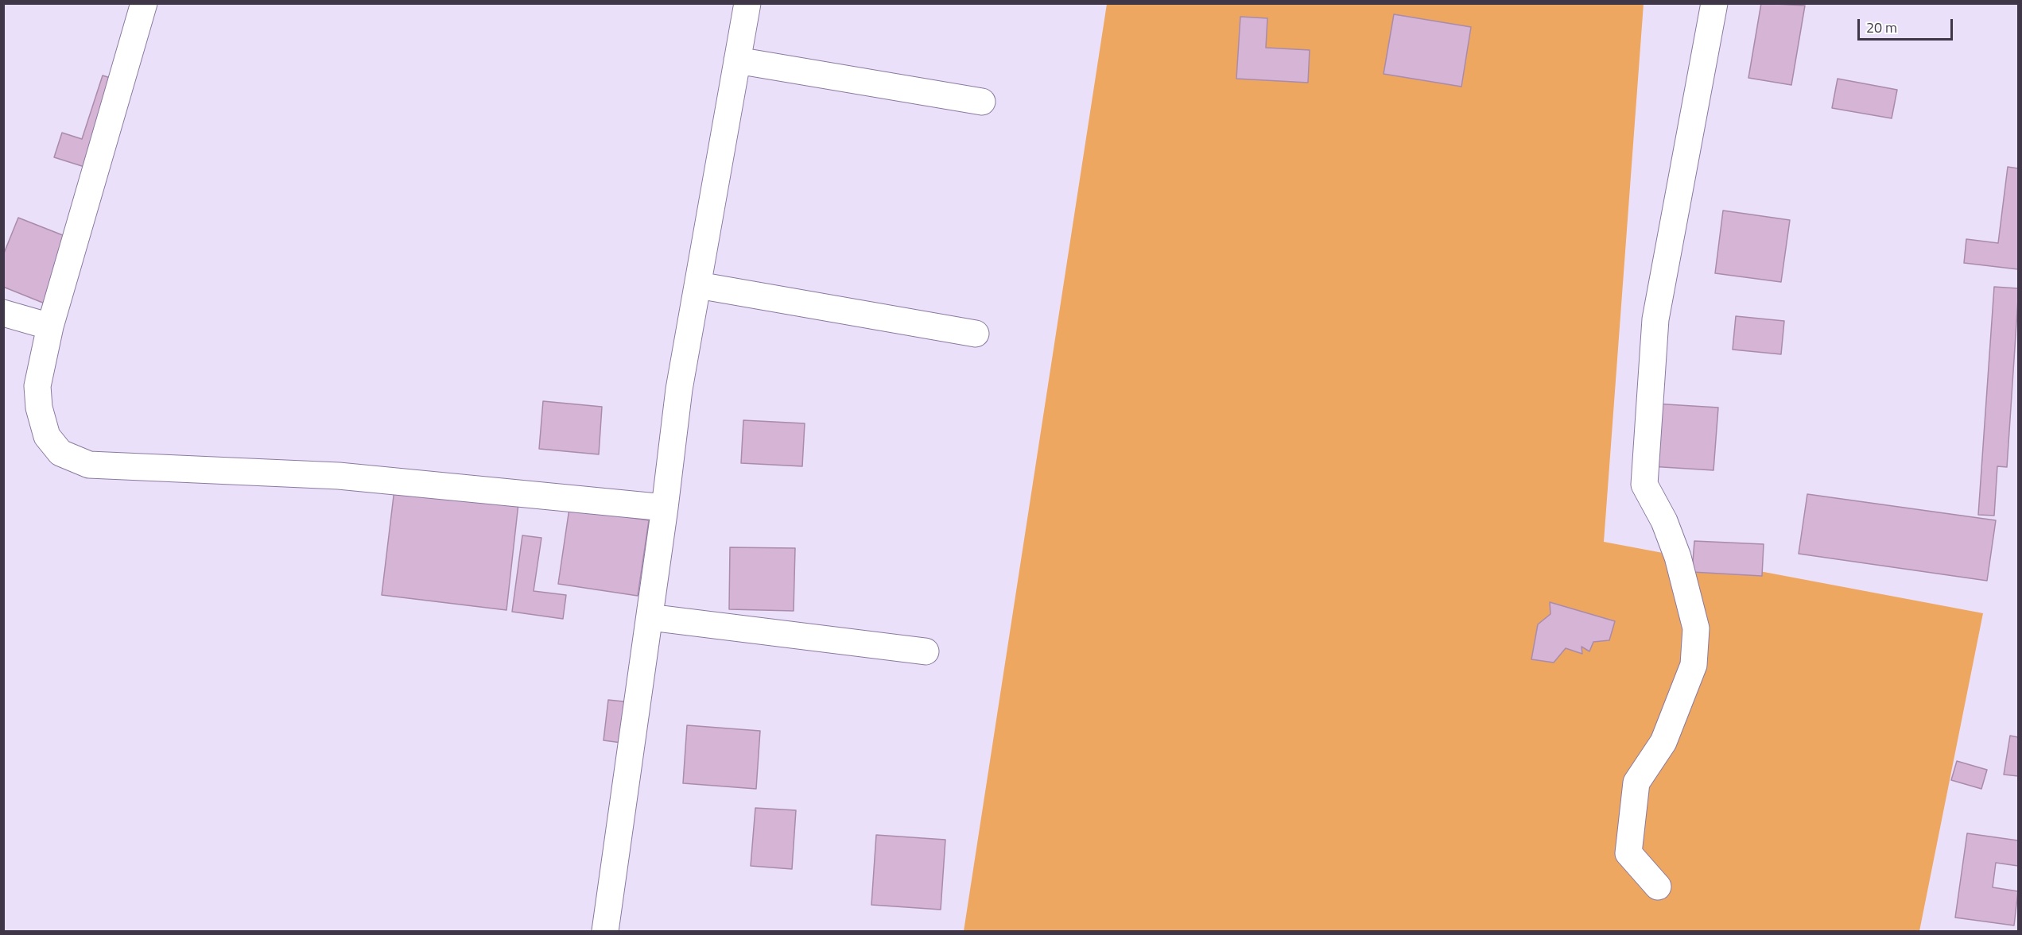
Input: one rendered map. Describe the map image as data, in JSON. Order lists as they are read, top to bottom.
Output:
{
  "scale_bar": "20 m"
}
